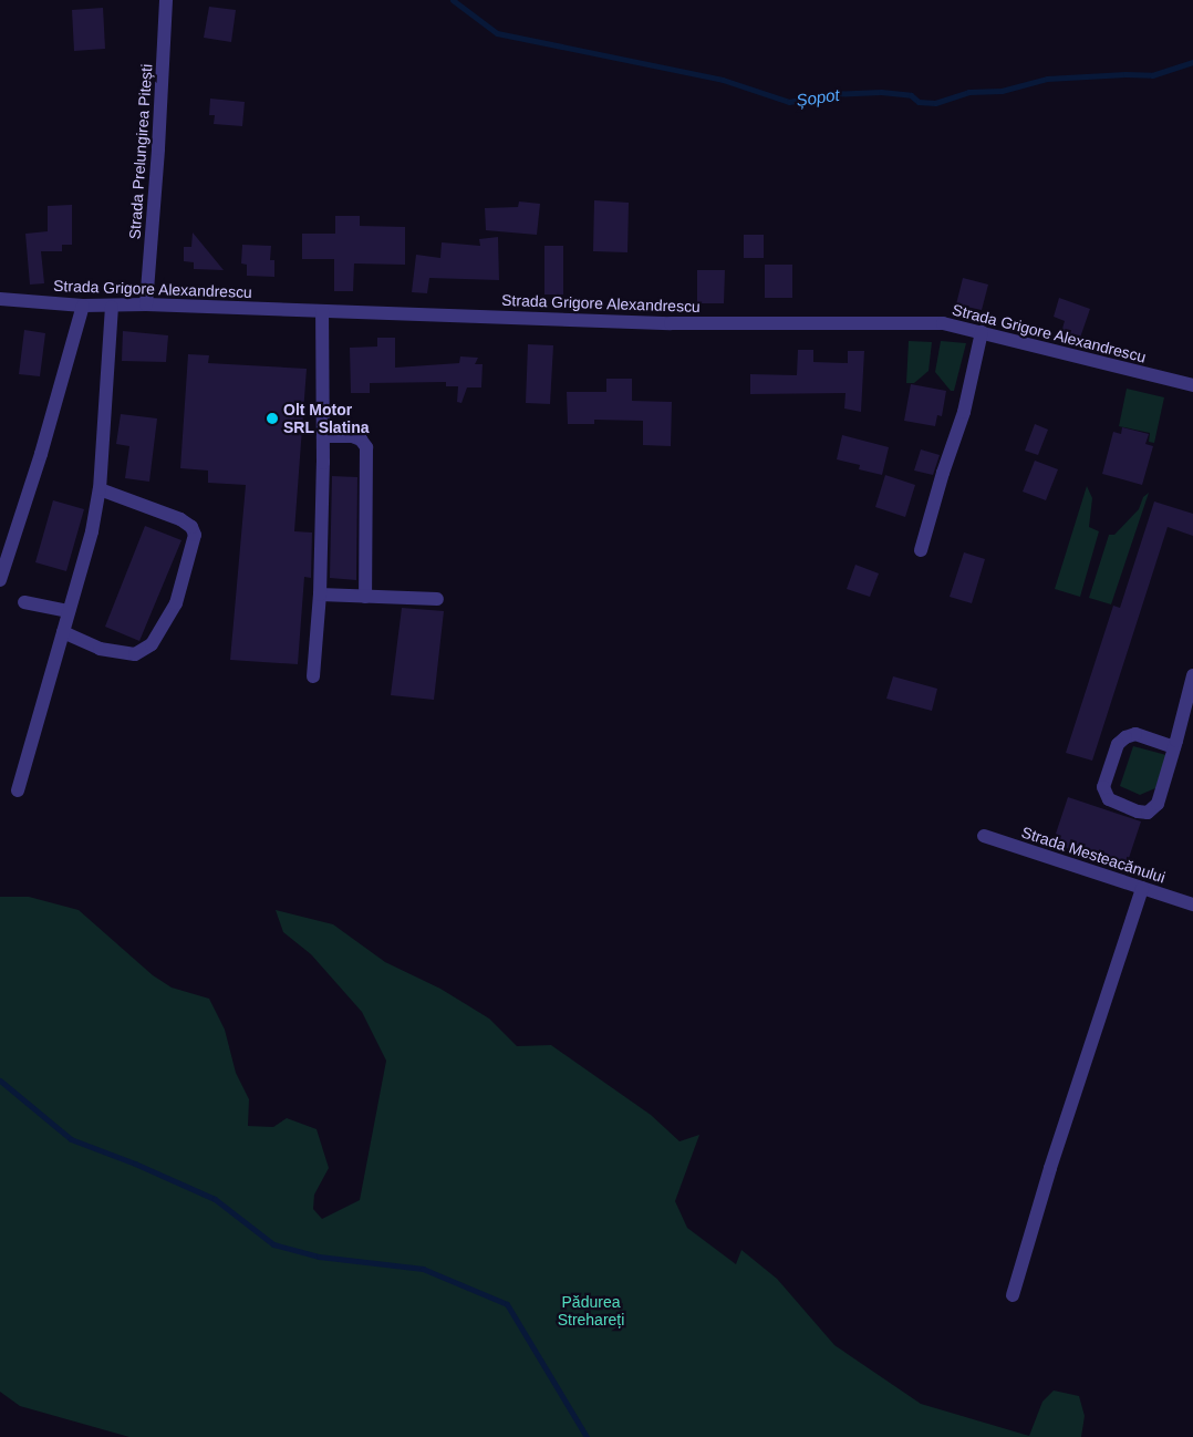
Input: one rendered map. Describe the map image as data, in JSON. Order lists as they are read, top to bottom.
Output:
{
  "streets": {
    "street": ["Strada Prelungirea Pitești", "Strada Grigore Alexandrescu", "Strada Mesteacănului"]
  },
  "crossings": [
    ["Strada Prelungirea Pitești", "Strada Grigore Alexandrescu"]
  ],
  "water": ["Șopot"],
  "parks": ["Pădurea Strehareți"],
  "places": ["Olt Motor SRL Slatina"]
}
